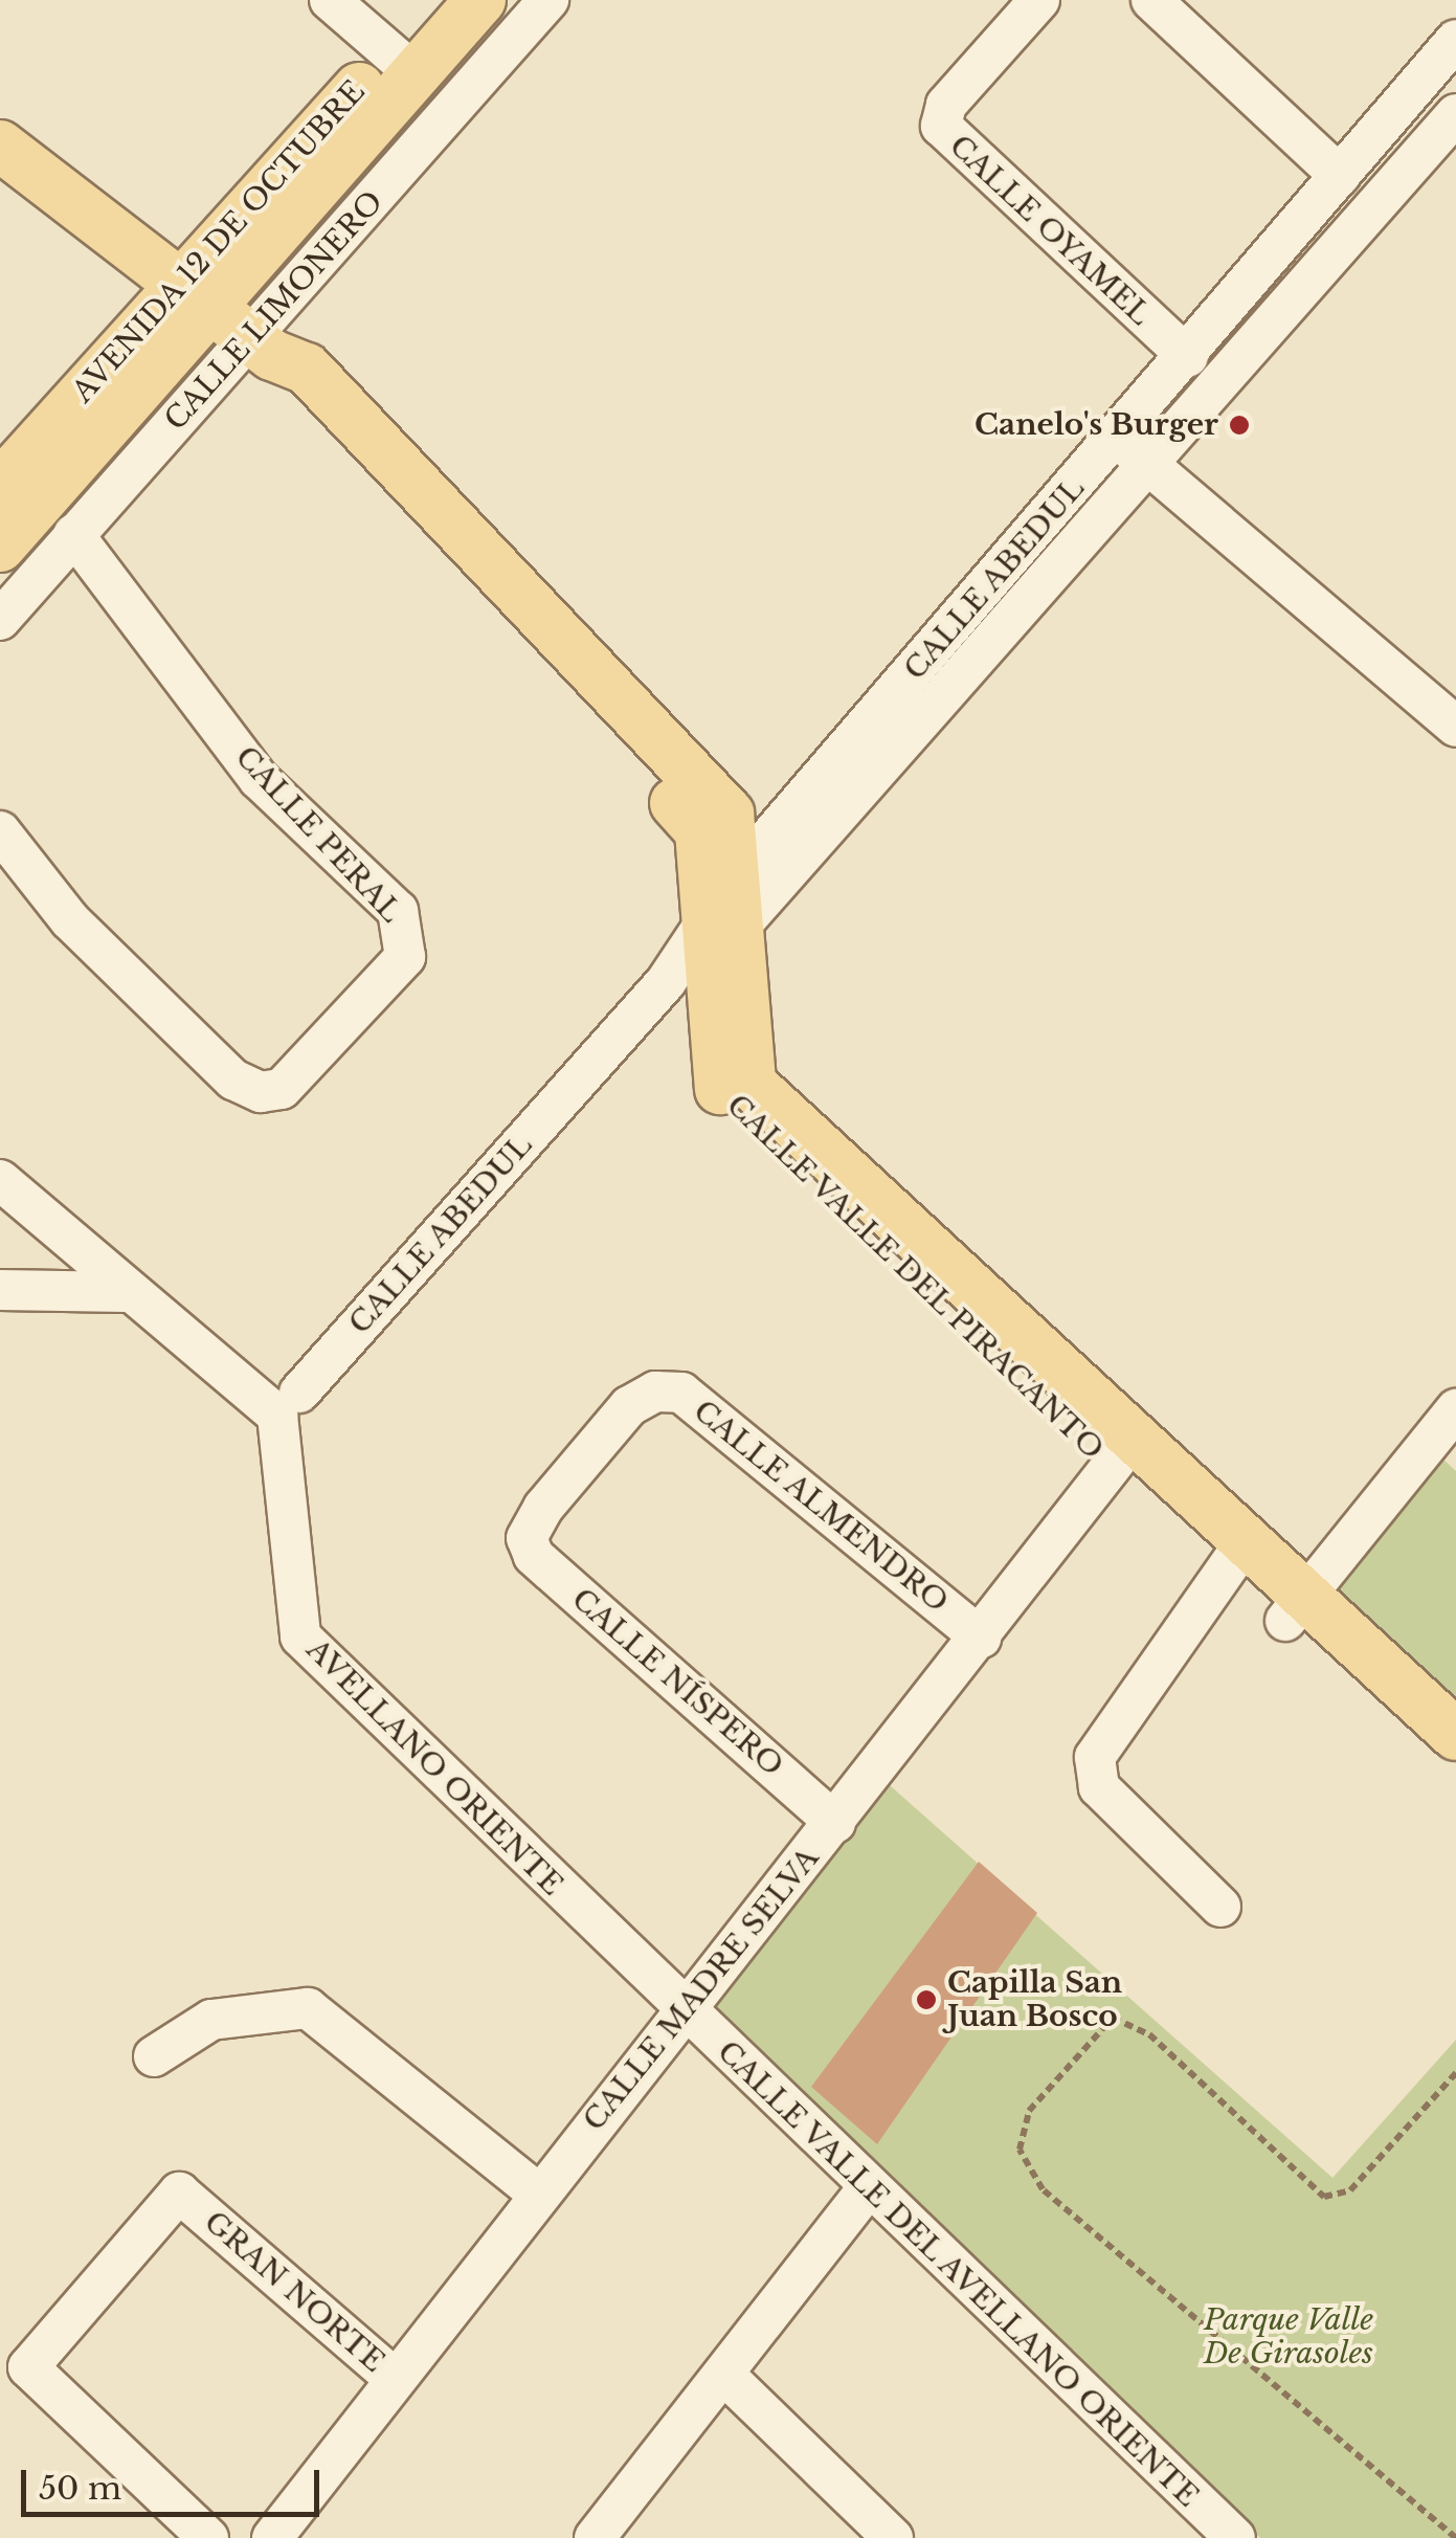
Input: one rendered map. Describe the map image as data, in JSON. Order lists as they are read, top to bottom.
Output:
{
  "streets": {
    "main road": ["AVENIDA 12 DE OCTUBRE", "CALLE VALLE DEL PIRACANTO"],
    "street": [
      "CALLE OYAMEL",
      "CALLE LIMONERO",
      "CALLE ABEDUL",
      "CALLE PERAL",
      "CALLE ALMENDRO",
      "CALLE NÍSPERO",
      "AVELLANO ORIENTE",
      "CALLE MADRE SELVA",
      "CALLE VALLE DEL AVELLANO ORIENTE",
      "GRAN NORTE"
    ]
  },
  "crossings": [
    ["CALLE OYAMEL", "CALLE ABEDUL"],
    ["CALLE LIMONERO", "CALLE PERAL"],
    ["CALLE LIMONERO", "CALLE VALLE DEL PIRACANTO"],
    ["CALLE ABEDUL", "CALLE VALLE DEL PIRACANTO"],
    ["CALLE ABEDUL", "AVELLANO ORIENTE"],
    ["CALLE VALLE DEL PIRACANTO", "CALLE MADRE SELVA"],
    ["CALLE ALMENDRO", "CALLE NÍSPERO"],
    ["CALLE ALMENDRO", "CALLE MADRE SELVA"],
    ["CALLE NÍSPERO", "CALLE MADRE SELVA"],
    ["AVELLANO ORIENTE", "CALLE MADRE SELVA"],
    ["AVELLANO ORIENTE", "CALLE VALLE DEL AVELLANO ORIENTE"],
    ["CALLE MADRE SELVA", "CALLE VALLE DEL AVELLANO ORIENTE"],
    ["CALLE MADRE SELVA", "GRAN NORTE"]
  ],
  "parks": ["Parque Valle De Girasoles"],
  "places": ["Canelo's Burger", "Capilla San Juan Bosco"],
  "scale_bar": "50 m"
}
